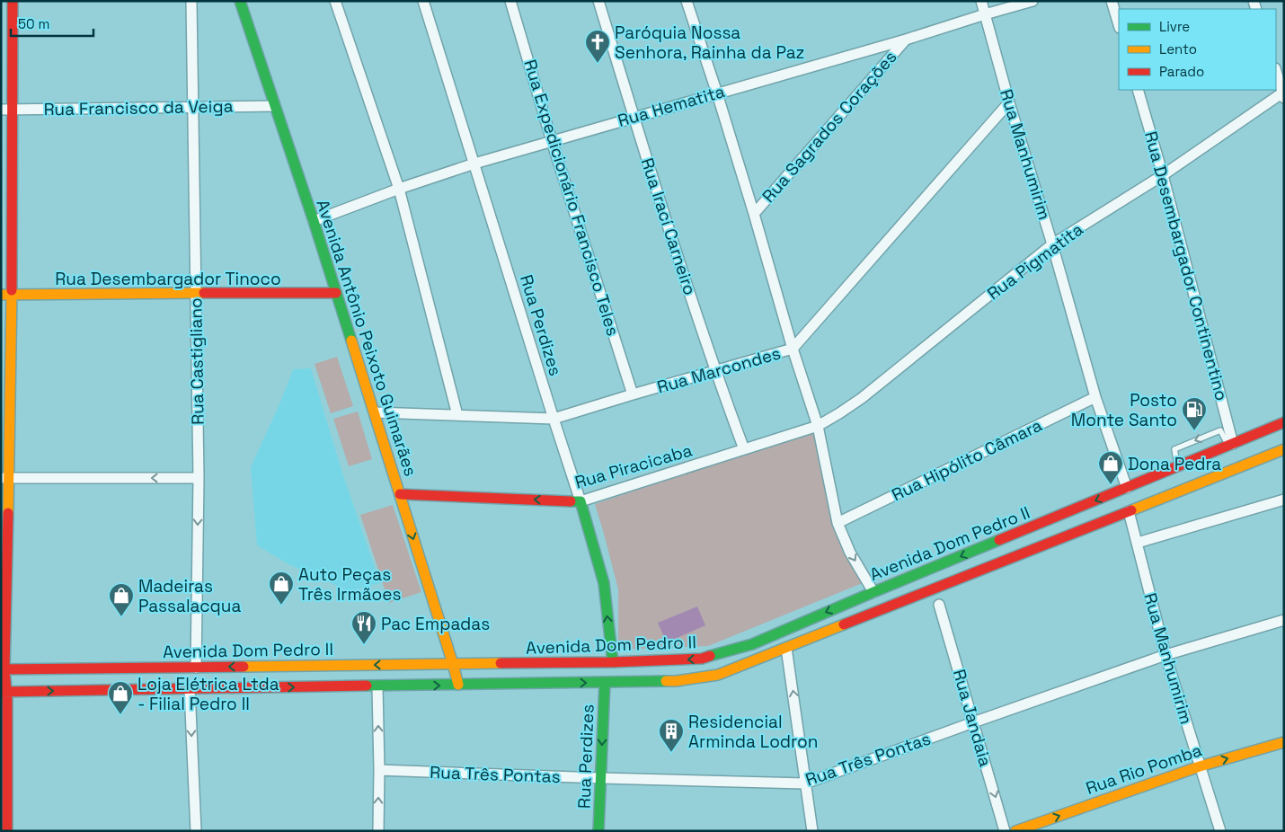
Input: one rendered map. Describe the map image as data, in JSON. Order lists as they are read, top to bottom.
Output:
{
  "streets": {
    "main road": [
      "Rua Desembargador Tinoco",
      "Rua Perdizes",
      "Avenida Antônio Peixoto Guimarães",
      "Rua Piracicaba",
      "Avenida Dom Pedro II",
      "Rua Rio Pomba"
    ],
    "street": [
      "Rua Hematita",
      "Rua Francisco da Veiga",
      "Rua Sagrados Corações",
      "Rua Manhumirim",
      "Rua Expedicionário Francisco Teles",
      "Rua Irací Carneiro",
      "Rua Pigmatita",
      "Rua Desembargador Continentino",
      "Rua Castigliano",
      "Rua Marcondes",
      "Rua Hipólito Câmara",
      "Rua Jandaia",
      "Rua Três Pontas"
    ]
  },
  "crossings": [
    ["Rua Hematita", "Rua Sagrados Corações"],
    ["Rua Hematita", "Rua Manhumirim"],
    ["Rua Hematita", "Rua Expedicionário Francisco Teles"],
    ["Rua Hematita", "Rua Irací Carneiro"],
    ["Rua Hematita", "Rua Perdizes"],
    ["Rua Hematita", "Avenida Antônio Peixoto Guimarães"],
    ["Rua Francisco da Veiga", "Avenida Antônio Peixoto Guimarães"],
    ["Rua Francisco da Veiga", "Rua Castigliano"],
    ["Rua Manhumirim", "Rua Pigmatita"],
    ["Rua Manhumirim", "Rua Marcondes"],
    ["Rua Manhumirim", "Rua Hipólito Câmara"],
    ["Rua Manhumirim", "Avenida Dom Pedro II"],
    ["Rua Manhumirim", "Rua Três Pontas"],
    ["Rua Manhumirim", "Rua Rio Pomba"],
    ["Rua Expedicionário Francisco Teles", "Rua Marcondes"],
    ["Rua Irací Carneiro", "Rua Marcondes"],
    ["Rua Irací Carneiro", "Rua Piracicaba"],
    ["Rua Pigmatita", "Rua Desembargador Continentino"],
    ["Rua Pigmatita", "Rua Piracicaba"],
    ["Rua Desembargador Continentino", "Avenida Dom Pedro II"],
    ["Rua Desembargador Tinoco", "Avenida Antônio Peixoto Guimarães"],
    ["Rua Desembargador Tinoco", "Rua Castigliano"],
    ["Rua Perdizes", "Rua Marcondes"],
    ["Rua Perdizes", "Rua Piracicaba"],
    ["Rua Perdizes", "Avenida Dom Pedro II"],
    ["Rua Perdizes", "Rua Três Pontas"],
    ["Avenida Antônio Peixoto Guimarães", "Rua Marcondes"],
    ["Avenida Antônio Peixoto Guimarães", "Rua Piracicaba"],
    ["Avenida Antônio Peixoto Guimarães", "Avenida Dom Pedro II"],
    ["Rua Castigliano", "Avenida Dom Pedro II"],
    ["Rua Jandaia", "Rua Três Pontas"]
  ],
  "one_way": ["Rua Piracicaba", "Rua Jandaia", "Rua Rio Pomba"],
  "places": {
    "church": ["Paróquia Nossa Senhora, Rainha da Paz"],
    "fuel station": ["Posto Monte Santo"],
    "shop": [
      "Dona Pedra",
      "Auto Peças Três Irmãoes",
      "Madeiras Passalacqua",
      "Loja Elétrica Ltda - Filial Pedro II"
    ],
    "restaurant": ["Pac Empadas"],
    "building": ["Residencial Arminda Lodron"]
  },
  "legend": ["Livre", "Lento", "Parado"],
  "scale_bar": "50 m"
}
